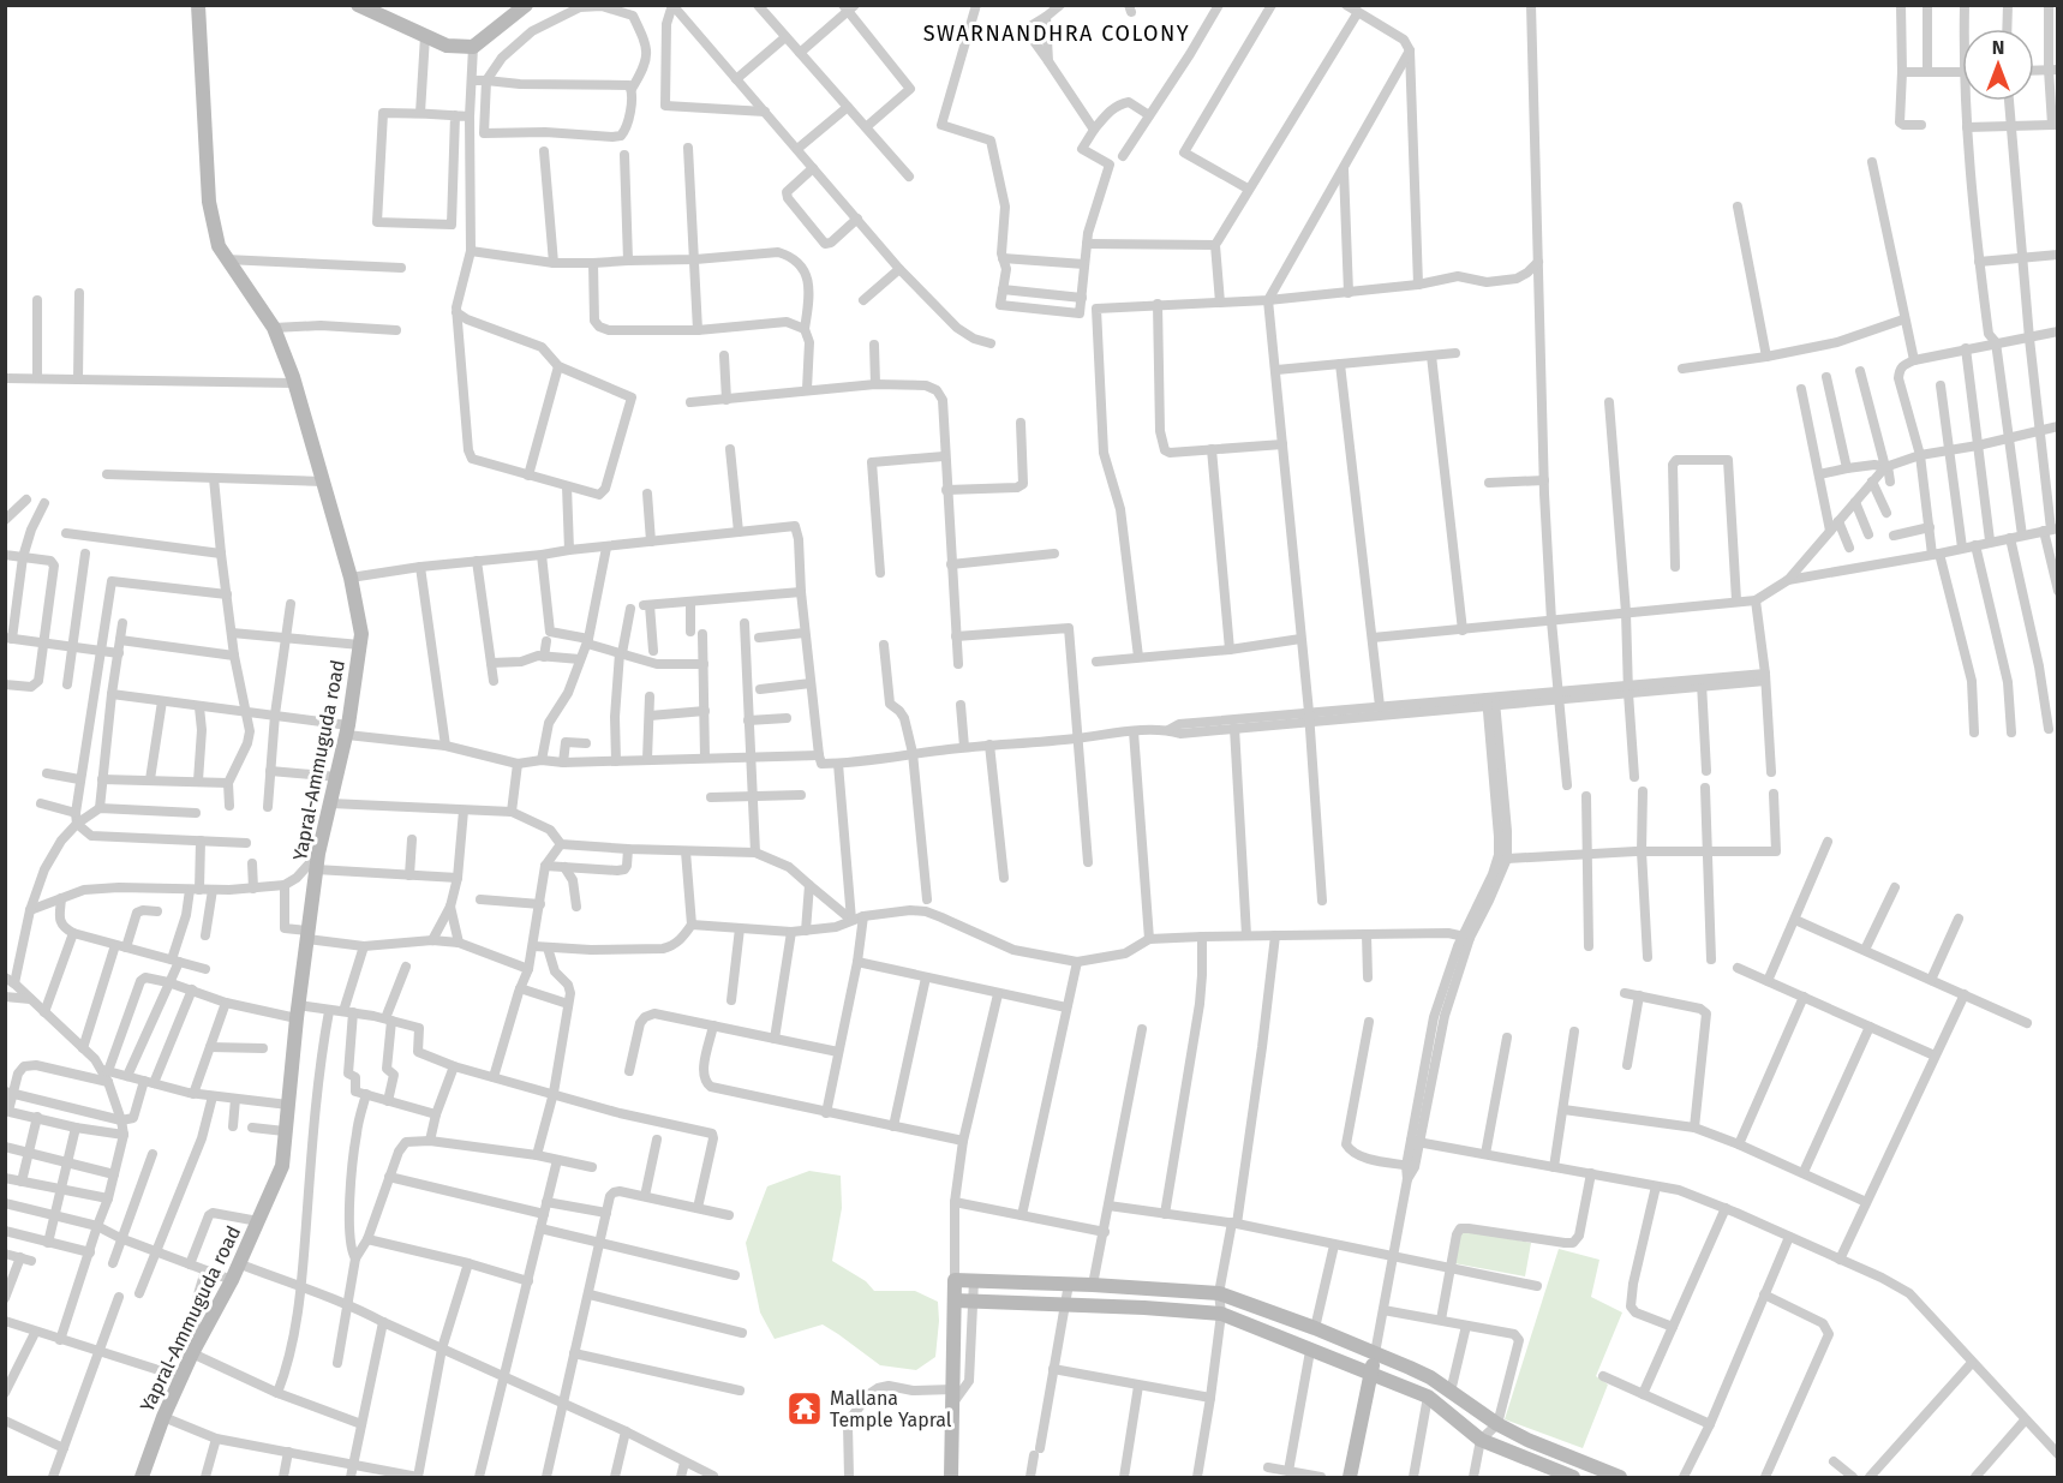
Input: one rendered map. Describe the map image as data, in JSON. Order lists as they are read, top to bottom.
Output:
{
  "streets": {
    "street": ["Yapral-Ammuguda road"]
  },
  "districts": ["SWARNANDHRA COLONY"],
  "places": {
    "temple": ["Mallana Temple Yapral"]
  },
  "north": "top"
}
